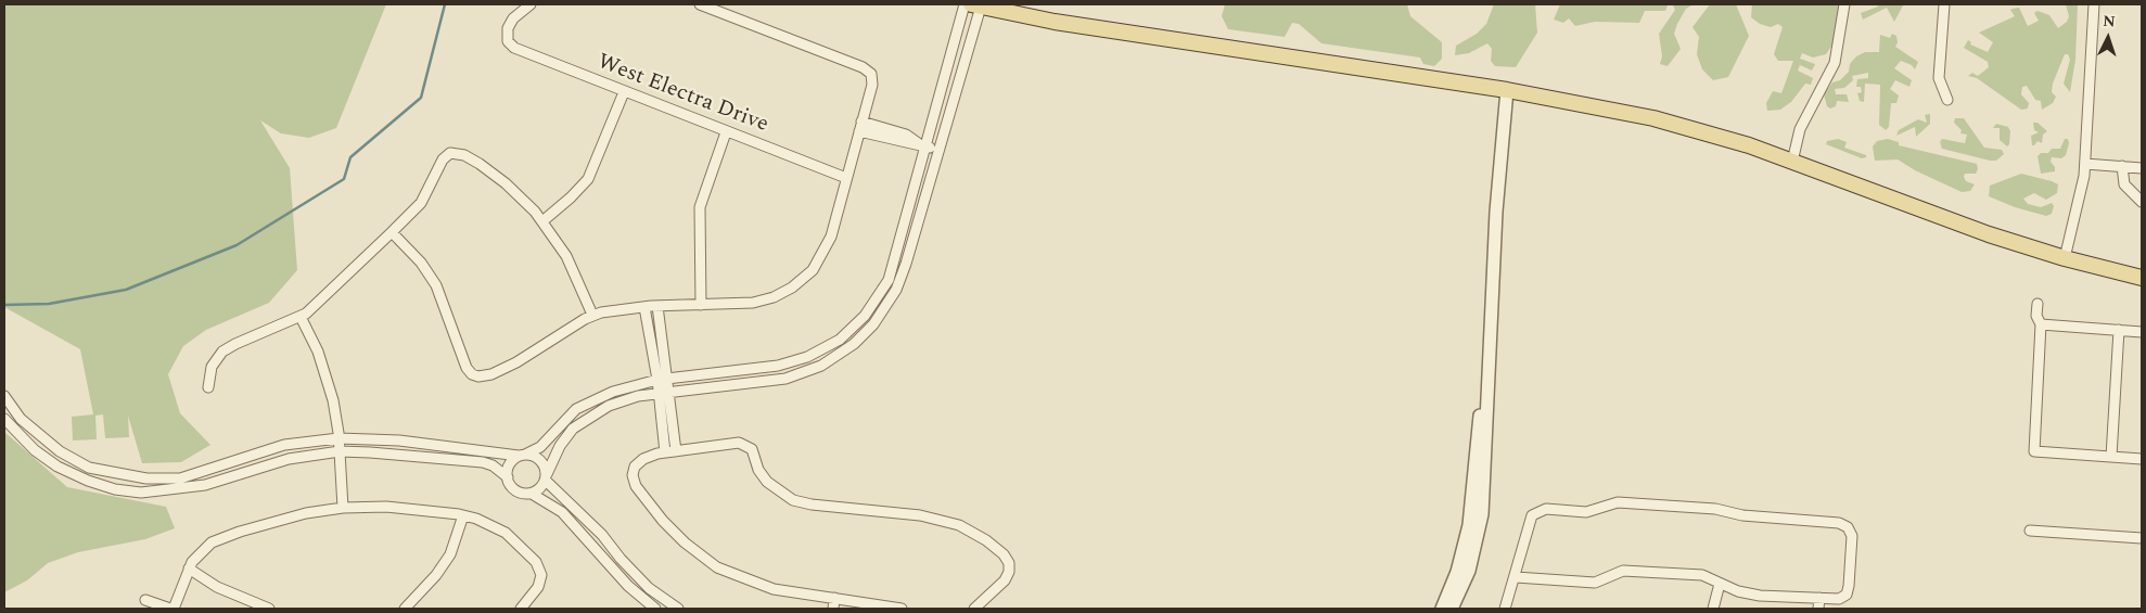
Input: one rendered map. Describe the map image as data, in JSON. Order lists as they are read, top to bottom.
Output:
{
  "streets": {
    "street": ["West Electra Drive"]
  },
  "north": "top"
}
